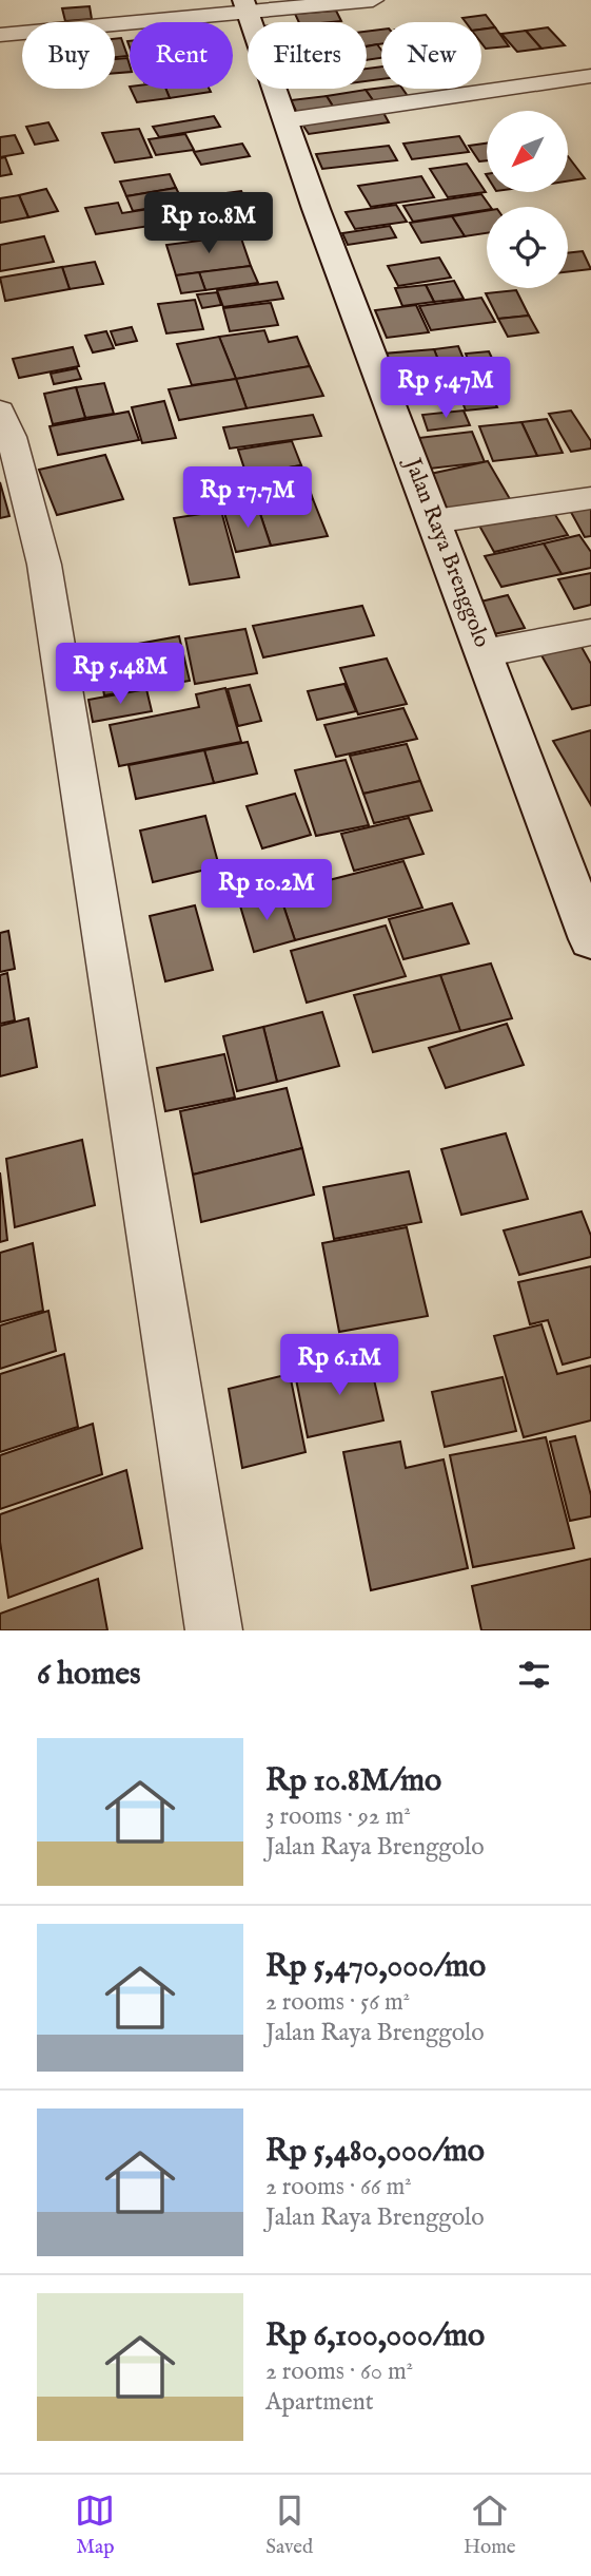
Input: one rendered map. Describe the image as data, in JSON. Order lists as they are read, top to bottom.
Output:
{
  "streets": {
    "main road": ["Jalan Raya Brenggolo"]
  },
  "north": "bottom left",
  "page": {
    "chip": [
      "Buy",
      "Rent",
      "Filters",
      "New"
    ],
    "price": [
      "Rp 10.8M",
      "Rp 5.47M",
      "Rp 17.7M",
      "Rp 5.48M",
      "Rp 10.2M",
      "Rp 6.1M"
    ],
    "heading": "6 homes",
    "list": [
      {
        "name": "Rp 10.8M/mo",
        "note": "3 rooms · 92 m² · Jalan Raya Brenggolo"
      },
      {
        "name": "Rp 5,470,000/mo",
        "note": "2 rooms · 56 m² · Jalan Raya Brenggolo"
      },
      {
        "name": "Rp 5,480,000/mo",
        "note": "2 rooms · 66 m² · Jalan Raya Brenggolo"
      },
      {
        "name": "Rp 6,100,000/mo",
        "note": "2 rooms · 60 m² · Apartment"
      }
    ],
    "tabs": ["Map", "Saved", "Home"]
  }
}
